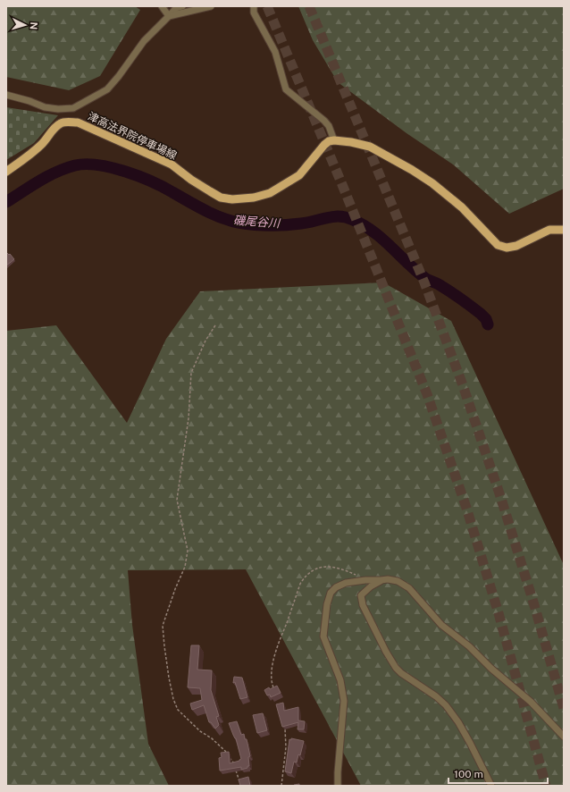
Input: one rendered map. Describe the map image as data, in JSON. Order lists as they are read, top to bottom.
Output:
{
  "streets": {
    "main road": ["津高法界院停車場線"]
  },
  "water": ["磯尾谷川"],
  "scale_bar": "100 m",
  "north": "right"
}
